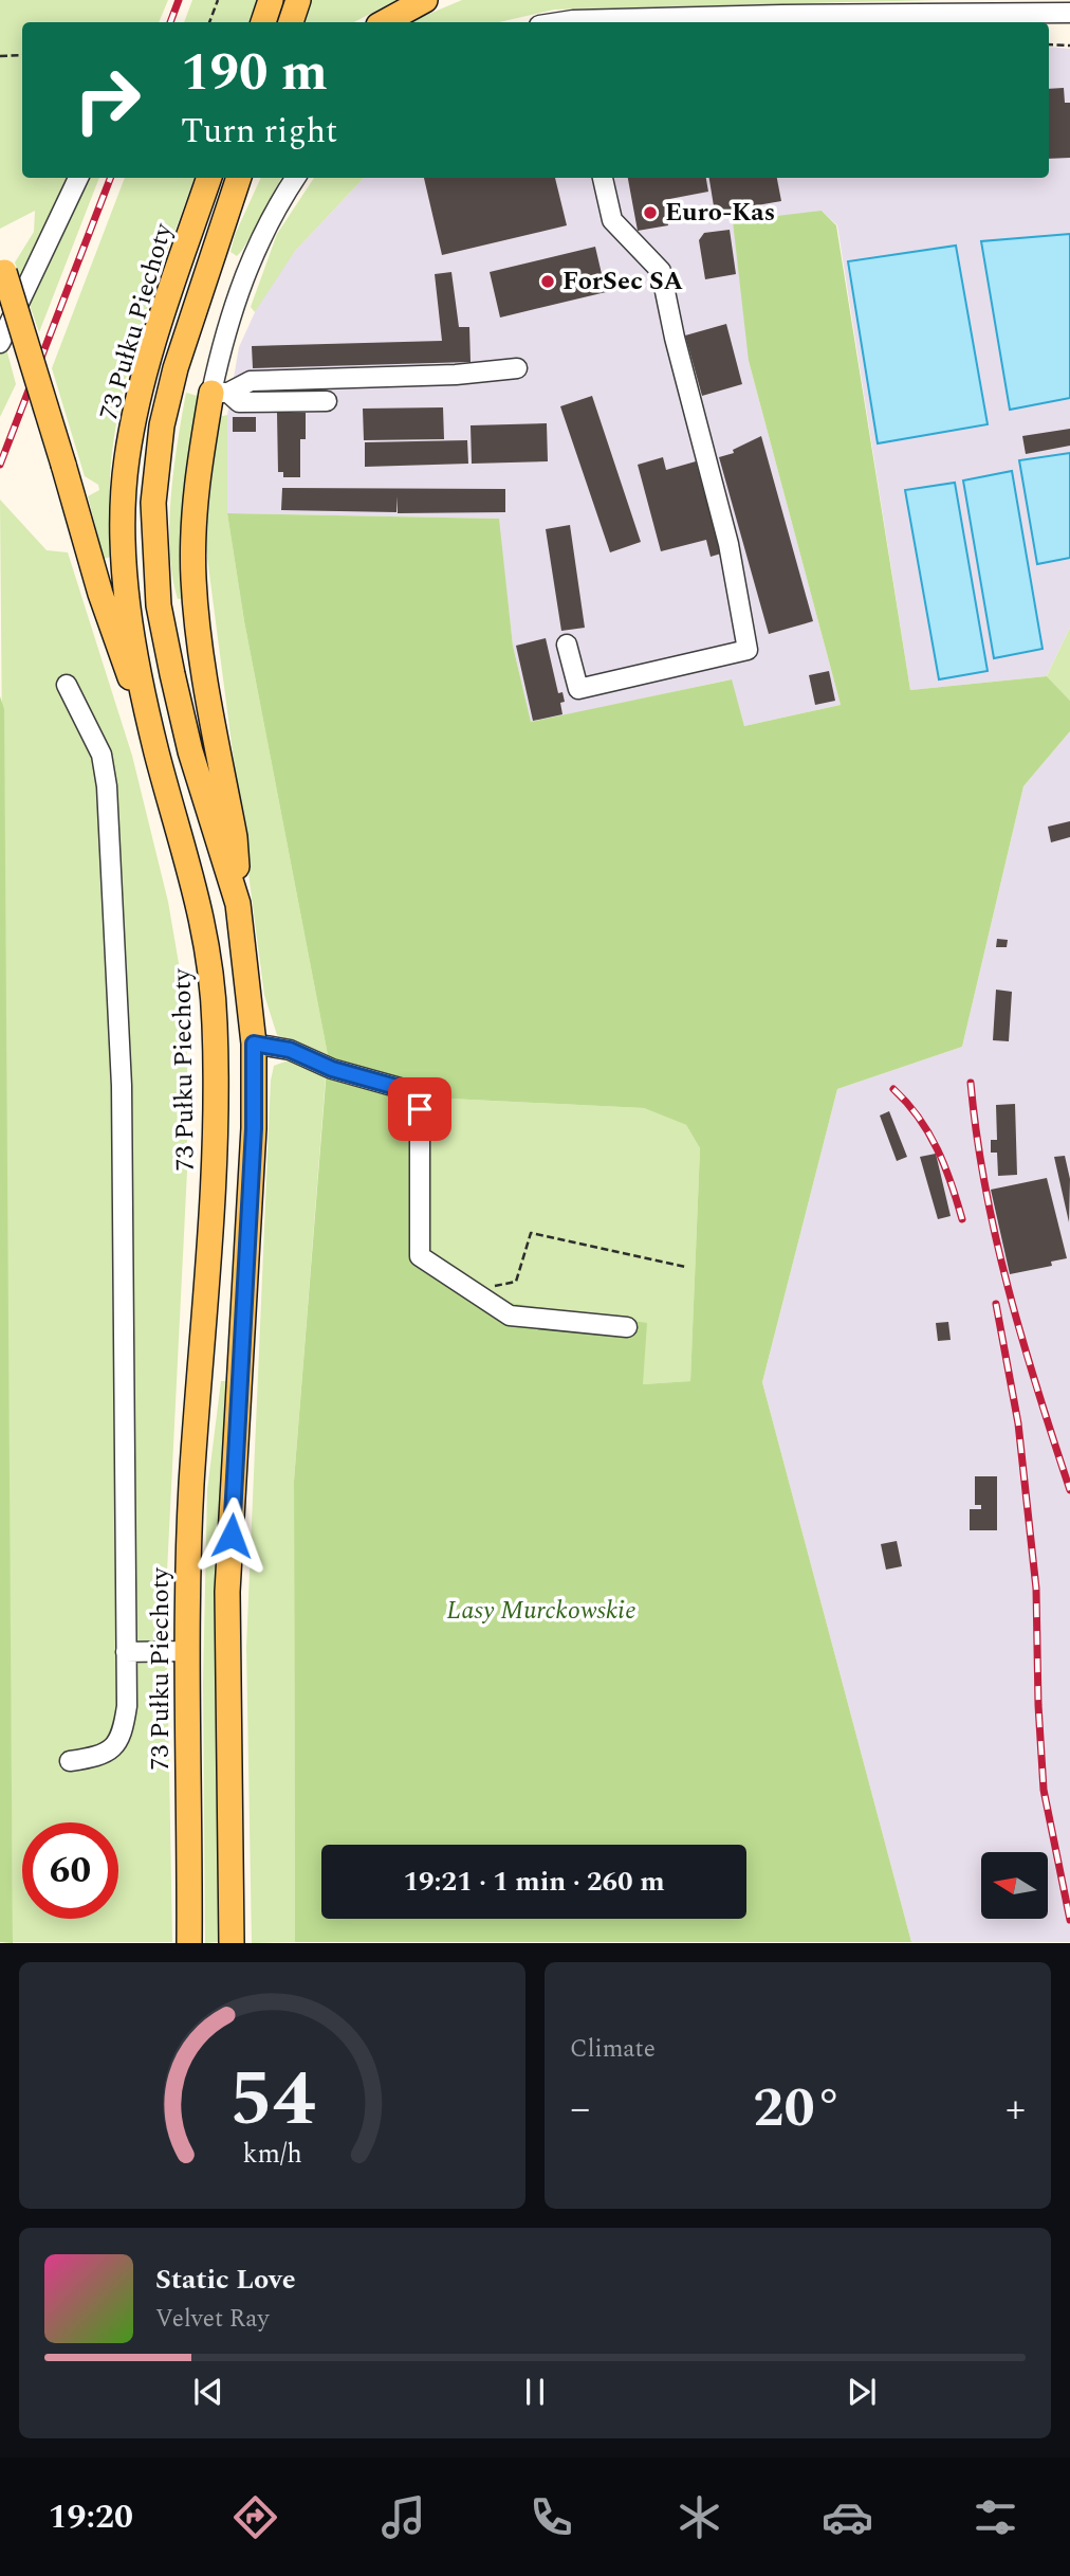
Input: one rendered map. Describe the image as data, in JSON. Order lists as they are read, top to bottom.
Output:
{
  "streets": {
    "main road": ["73 Pułku Piechoty"]
  },
  "parks": ["Lasy Murckowskie"],
  "places": ["Euro-Kas", "ForSec SA"],
  "north": "left",
  "page": {
    "turn": ["190 m", "Turn right"],
    "limit": "60",
    "trip": "19:21 · 1 min · 260 m",
    "tile": "Climate",
    "heat": ["−", "20°", "+"],
    "song": ["Static Love", "Velvet Ray"],
    "tabs": "19:20",
    "gauge": ["54", "km/h"]
  }
}
